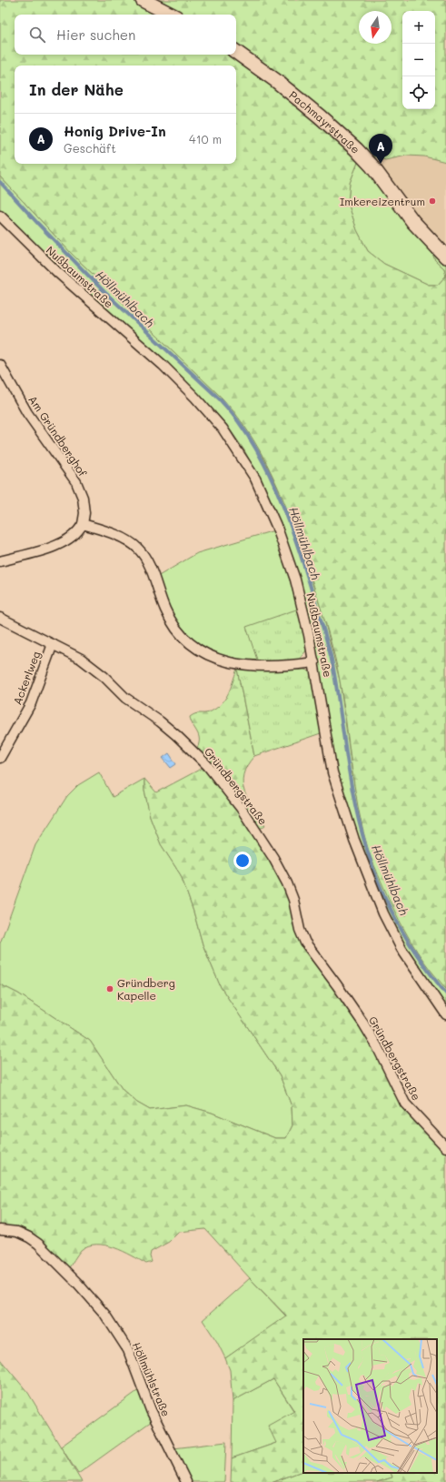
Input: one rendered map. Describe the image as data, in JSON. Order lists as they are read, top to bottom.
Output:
{
  "streets": {
    "street": [
      "Pachmayrstraße",
      "Nußbaumstraße",
      "Am Gründberghof",
      "Ackerlweg",
      "Gründbergstraße",
      "Höllmühlstraße"
    ]
  },
  "crossings": [
    ["Ackerlweg", "Gründbergstraße"]
  ],
  "water": ["Höllmühlbach"],
  "places": ["Imkereizentrum", "Gründberg Kapelle"],
  "north": "bottom",
  "page": {
    "map_buttons": ["+", "−"],
    "search": "Hier suchen",
    "heading": "In der Nähe",
    "list": [
      {
        "mark": "A",
        "name": "Honig Drive-In",
        "note": "Geschäft",
        "value": "410 m"
      }
    ],
    "pins": "A"
  }
}
